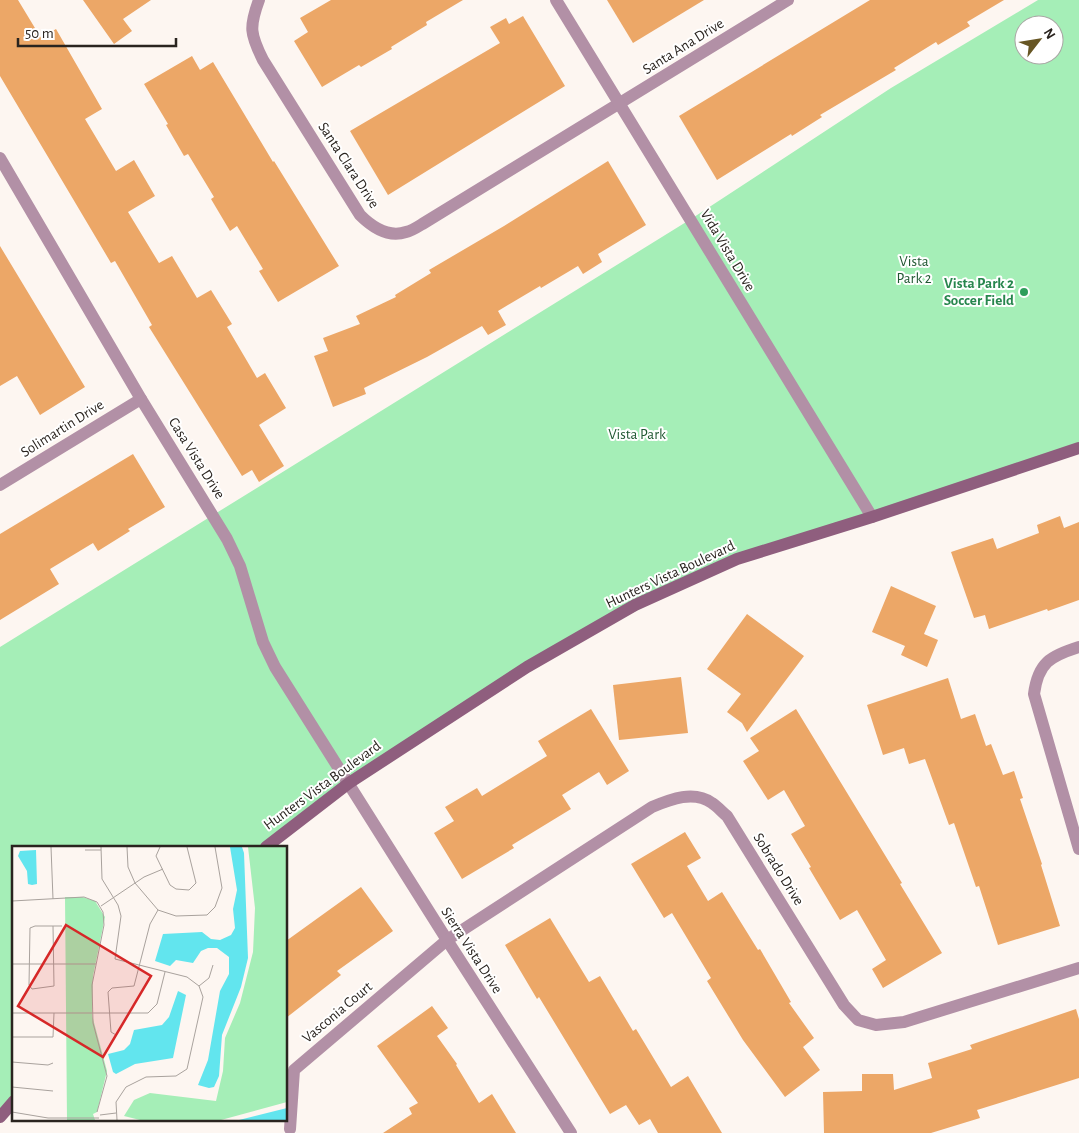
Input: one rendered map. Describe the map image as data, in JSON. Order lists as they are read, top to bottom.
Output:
{
  "streets": {
    "street": [
      "Santa Ana Drive",
      "Santa Clara Drive",
      "Vida Vista Drive",
      "Solimartin Drive",
      "Casa Vista Drive",
      "Hunters Vista Boulevard",
      "Sobrado Drive",
      "Sierra Vista Drive",
      "Vasconia Court"
    ]
  },
  "crossings": [
    ["Santa Ana Drive", "Santa Clara Drive"],
    ["Santa Ana Drive", "Vida Vista Drive"],
    ["Santa Clara Drive", "Vida Vista Drive"],
    ["Vida Vista Drive", "Hunters Vista Boulevard"],
    ["Solimartin Drive", "Casa Vista Drive"],
    ["Casa Vista Drive", "Hunters Vista Boulevard"],
    ["Casa Vista Drive", "Sierra Vista Drive"],
    ["Hunters Vista Boulevard", "Sierra Vista Drive"],
    ["Sobrado Drive", "Sierra Vista Drive"],
    ["Sobrado Drive", "Vasconia Court"],
    ["Sierra Vista Drive", "Vasconia Court"]
  ],
  "parks": ["Vista Park 2", "Vista Park"],
  "places": ["Vista Park 2 Soccer Field"],
  "scale_bar": "50 m",
  "north": "top right"
}
